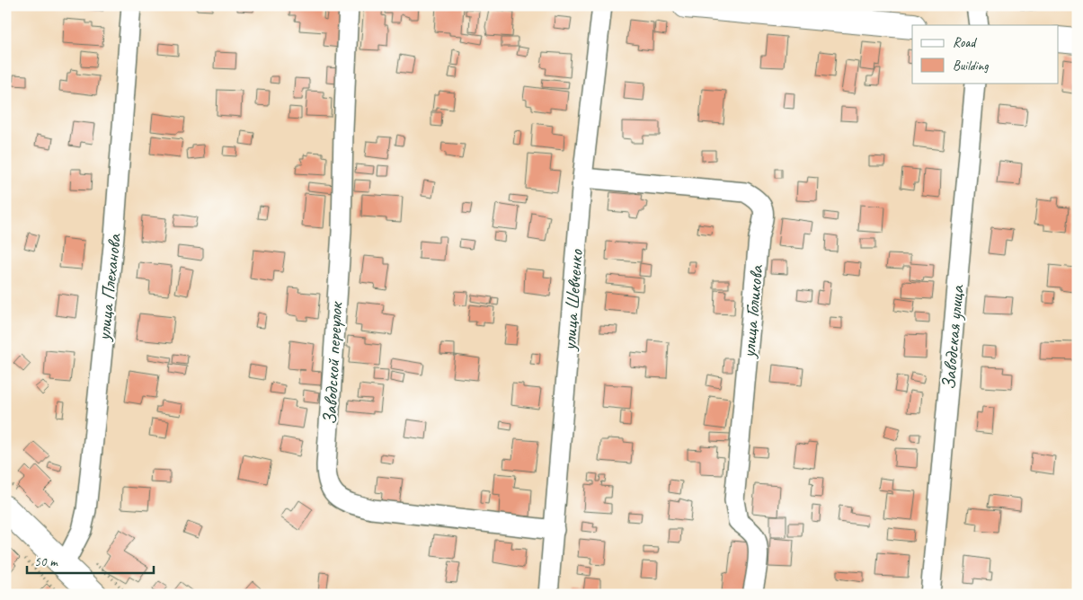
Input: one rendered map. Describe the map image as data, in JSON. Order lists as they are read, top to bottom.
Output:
{
  "streets": {
    "street": [
      "улица Плеханова",
      "улица Шевченко",
      "улица Голикова",
      "Заводская улица",
      "Заводской переулок"
    ]
  },
  "crossings": [
    ["улица Шевченко", "улица Голикова"],
    ["улица Шевченко", "Заводской переулок"]
  ],
  "legend": ["Road", "Building"],
  "scale_bar": "50 m"
}
